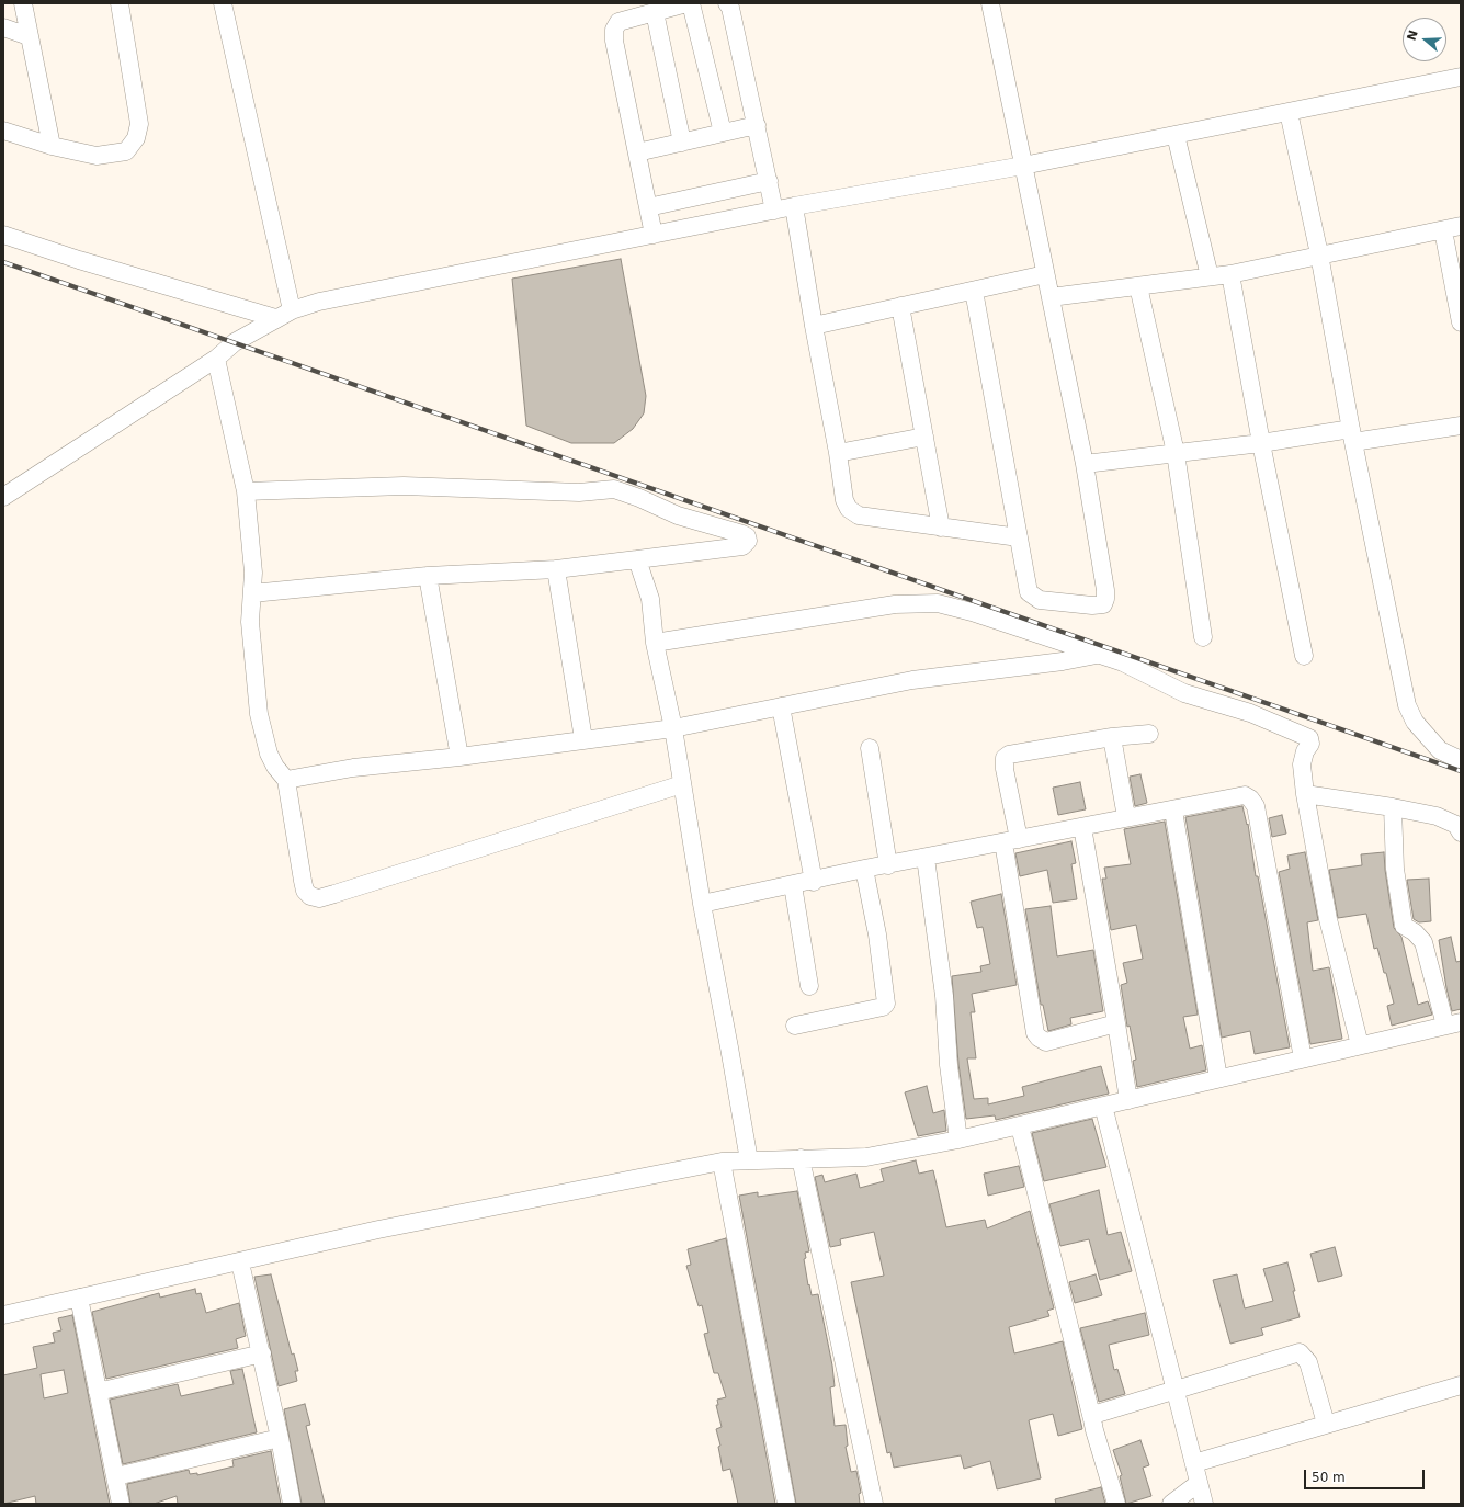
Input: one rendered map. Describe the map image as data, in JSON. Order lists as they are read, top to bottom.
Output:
{
  "scale_bar": "50 m",
  "north": "left"
}
